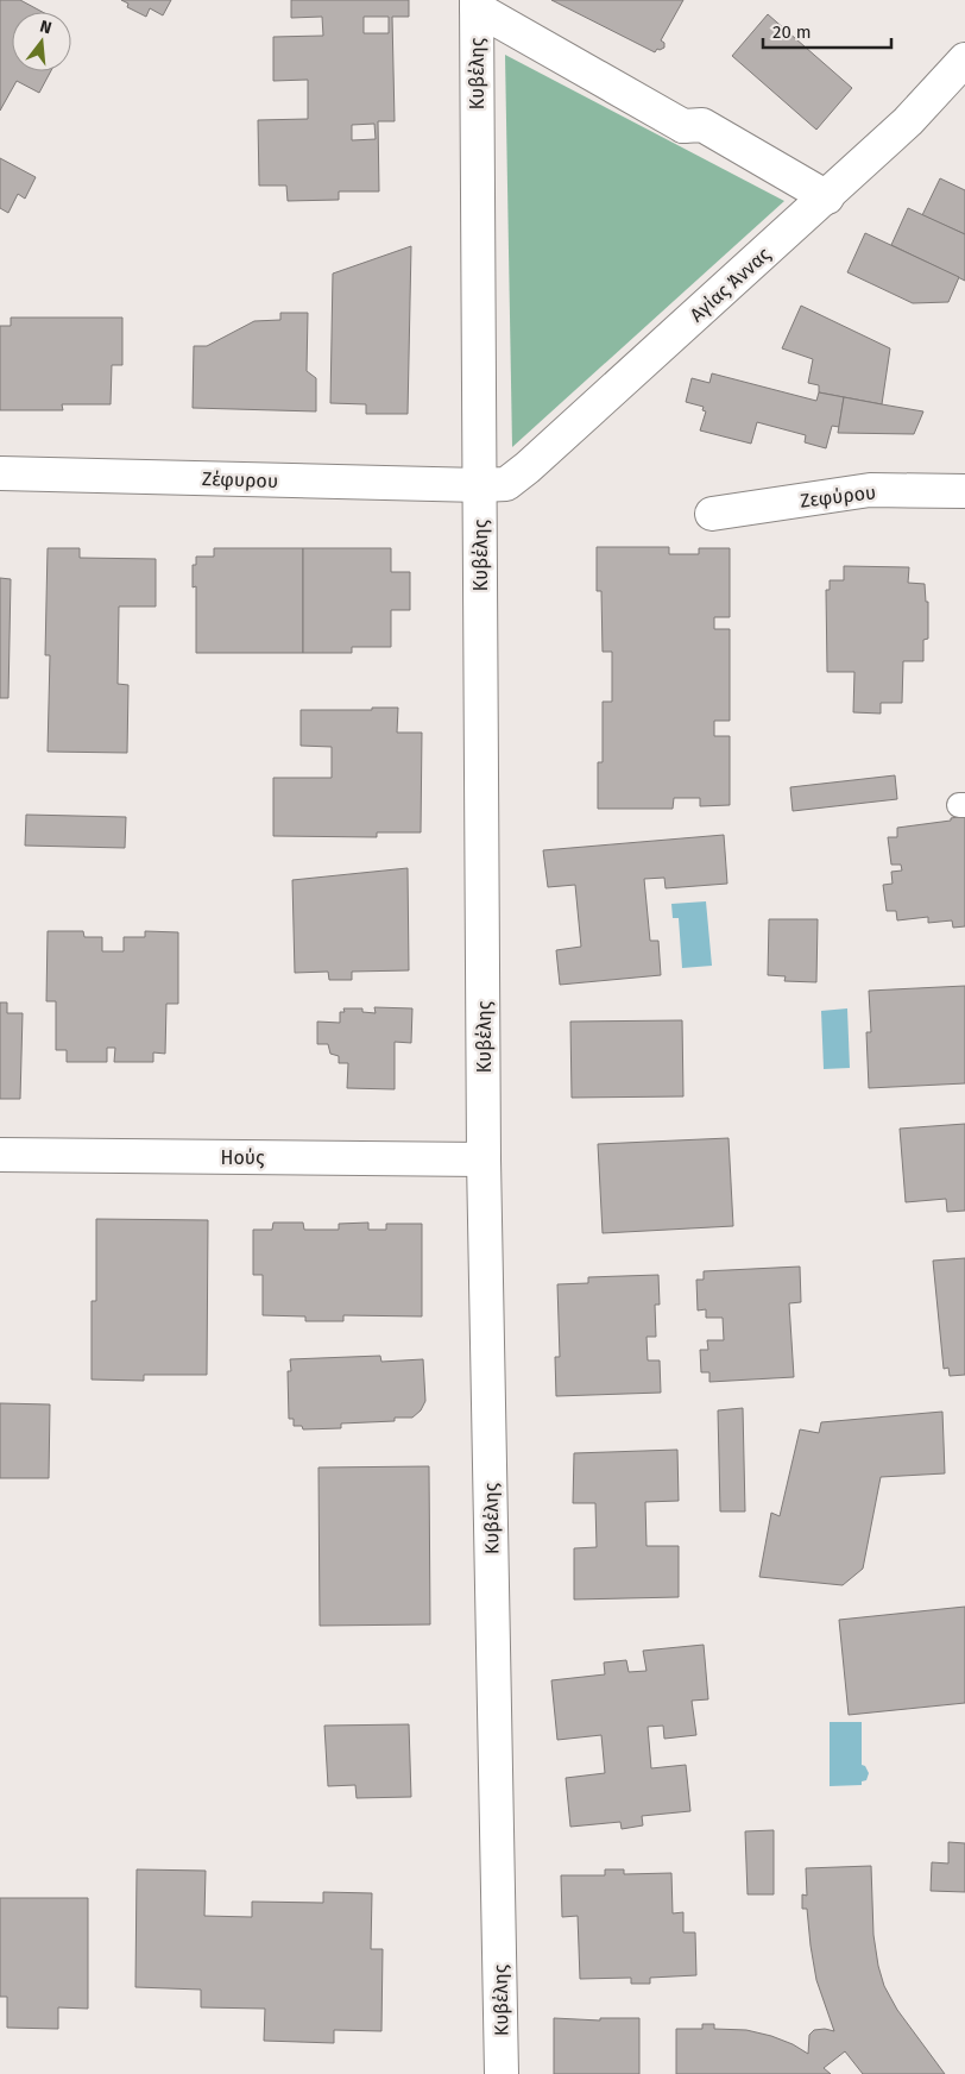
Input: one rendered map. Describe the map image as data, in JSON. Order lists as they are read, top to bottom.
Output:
{
  "streets": {
    "street": [
      "Κυβέλης",
      "Αγίας Άννας",
      "Ζέφυρου",
      "Ζεφύρου",
      "Ηούς"
    ]
  },
  "crossings": [
    ["Κυβέλης", "Αγίας Άννας"],
    ["Κυβέλης", "Ζέφυρου"],
    ["Κυβέλης", "Ηούς"],
    ["Αγίας Άννας", "Ζέφυρου"]
  ],
  "scale_bar": "20 m",
  "north": "top"
}
